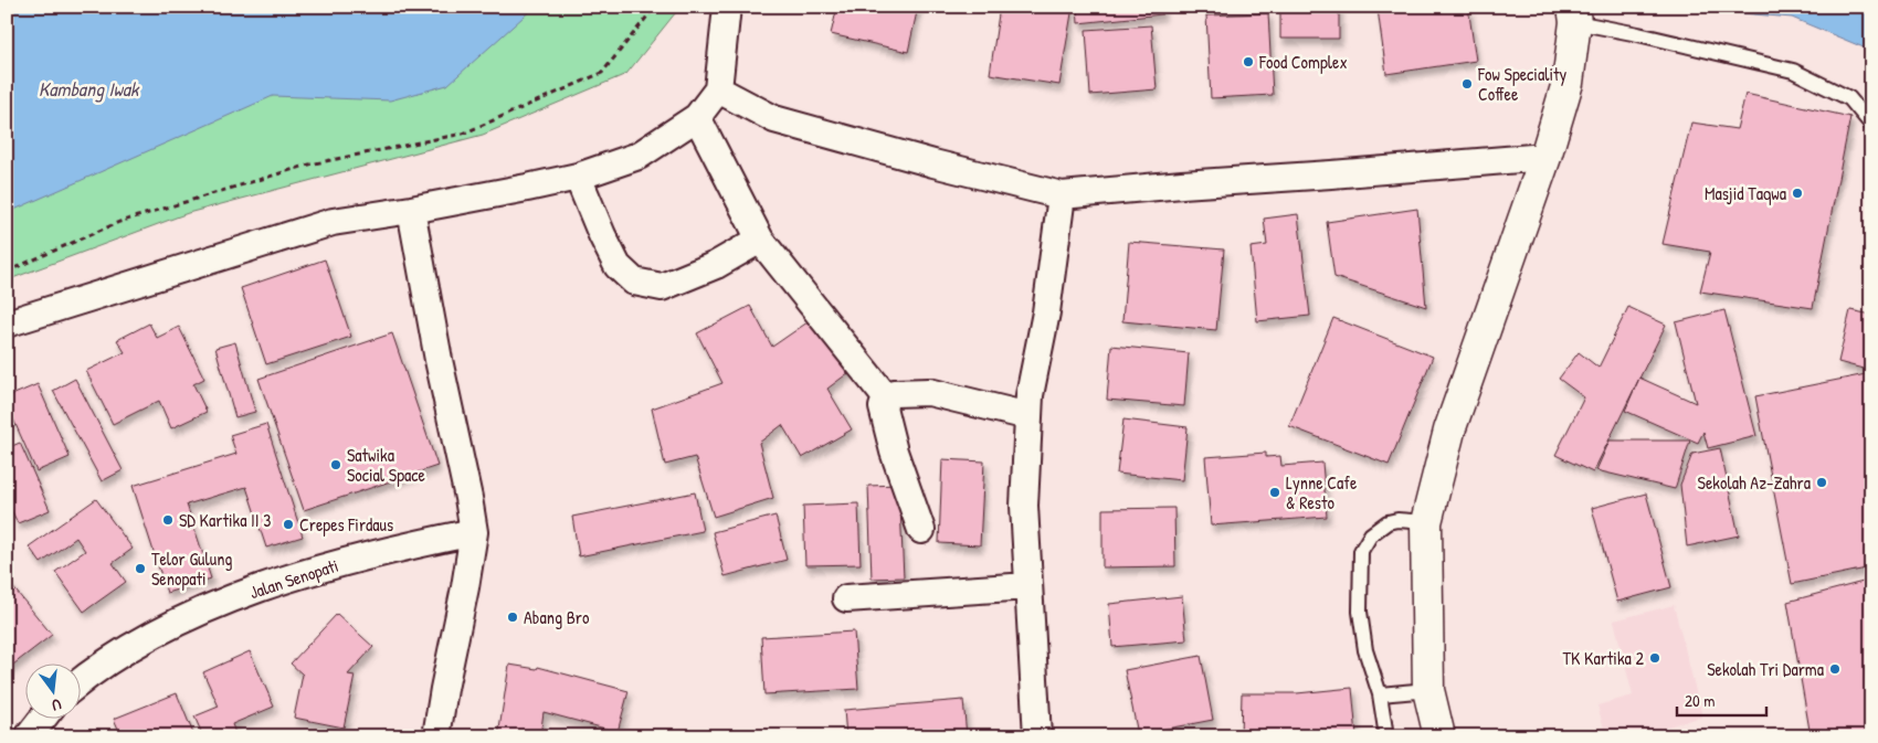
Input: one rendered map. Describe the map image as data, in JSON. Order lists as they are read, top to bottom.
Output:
{
  "streets": {
    "street": ["Jalan Senopati"]
  },
  "water": ["Kambang Iwak"],
  "places": [
    "Food Complex",
    "Fow Speciality Coffee",
    "Masjid Taqwa",
    "Satwika Social Space",
    "Sekolah Az-Zahra",
    "Lynne Cafe & Resto",
    "SD Kartika II 3",
    "Crepes Firdaus",
    "Telor Gulung Senopati",
    "Abang Bro",
    "TK Kartika 2",
    "Sekolah Tri Darma"
  ],
  "scale_bar": "20 m",
  "north": "bottom"
}
